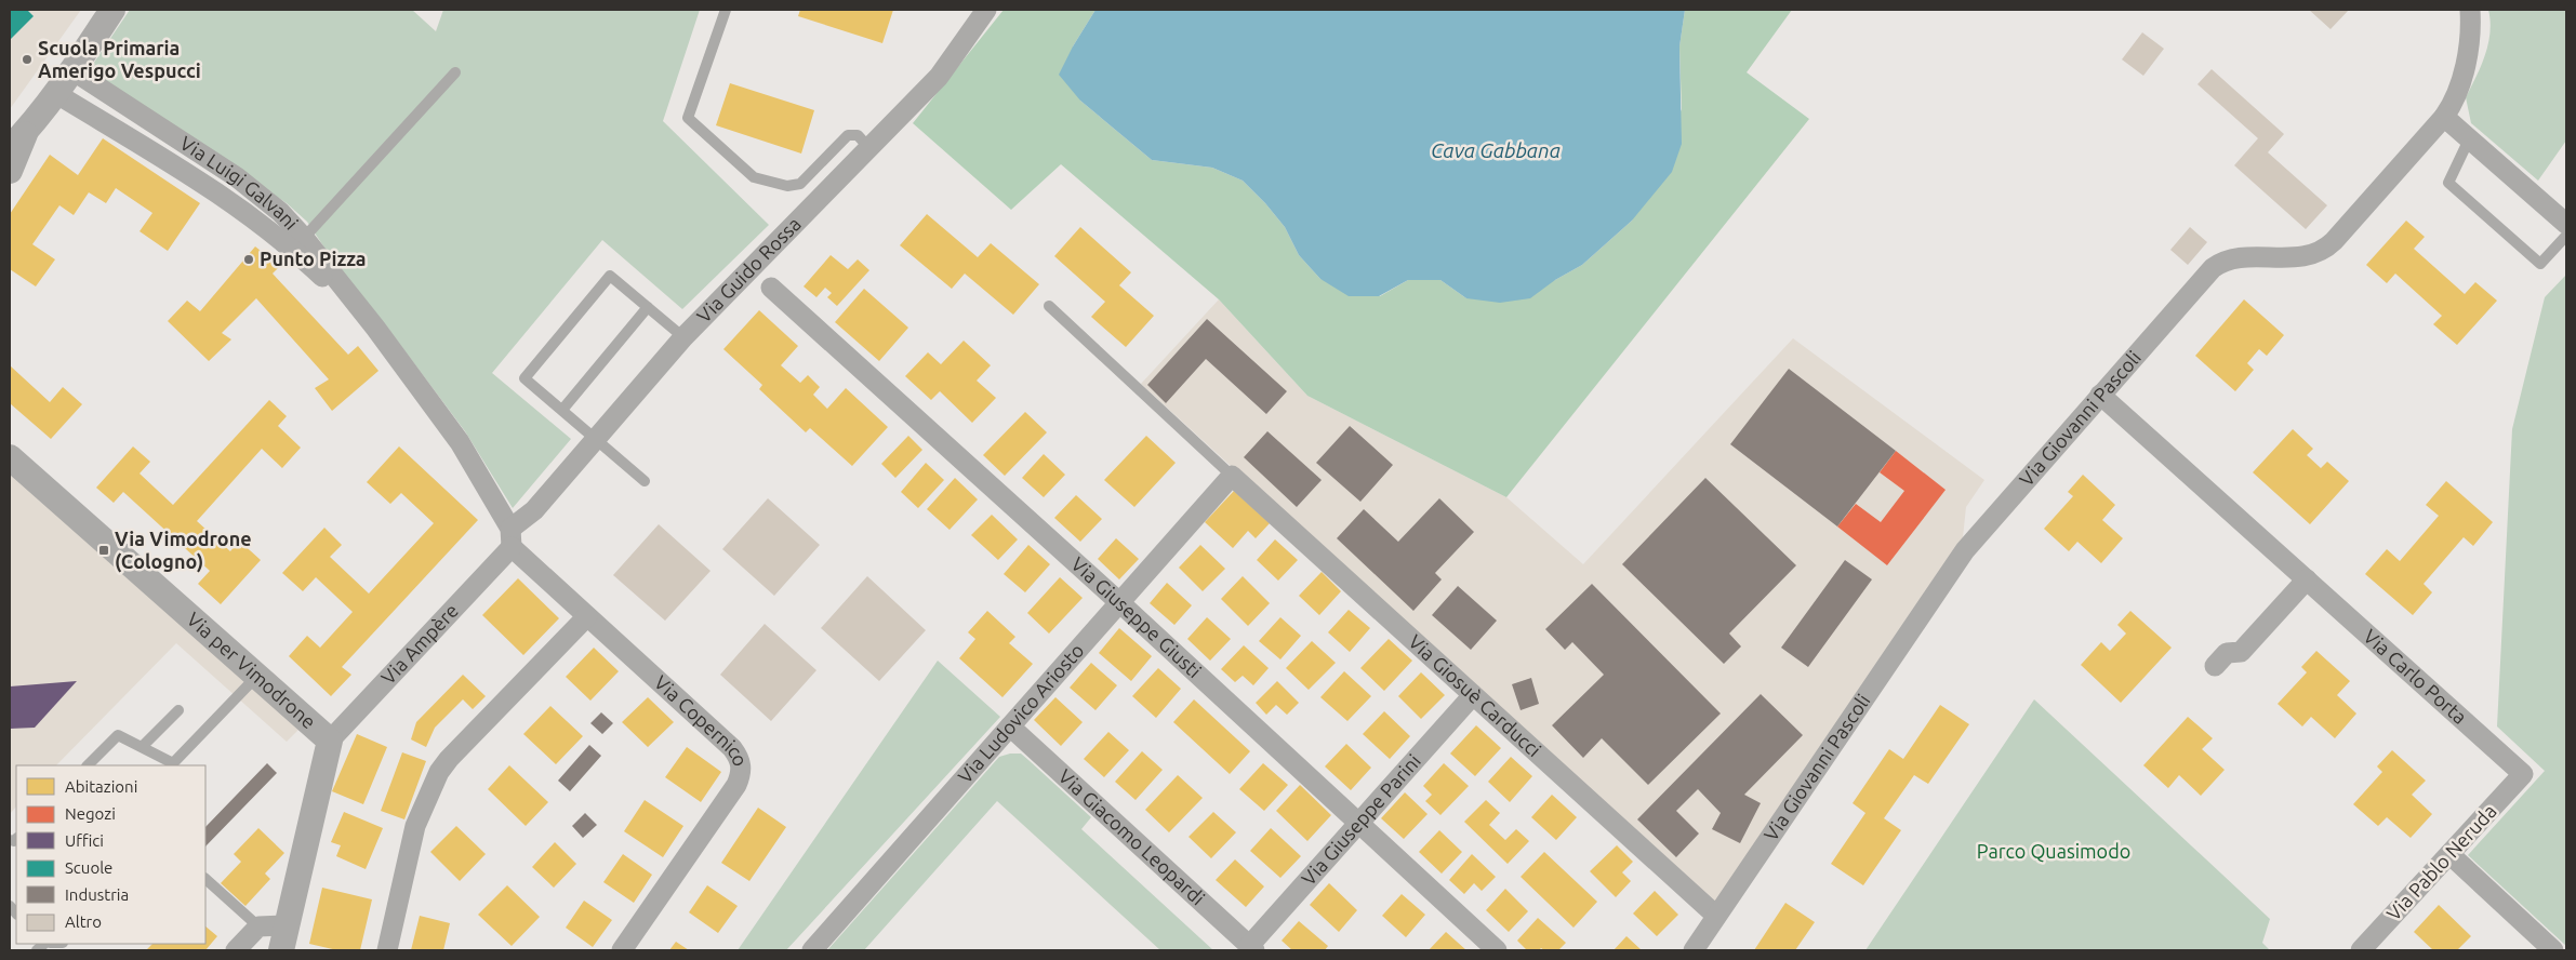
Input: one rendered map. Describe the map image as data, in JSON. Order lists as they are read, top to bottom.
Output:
{
  "streets": {
    "street": [
      "Via Luigi Galvani",
      "Via Guido Rossa",
      "Via Giovanni Pascoli",
      "Via Giuseppe Giusti",
      "Via Ampère",
      "Via per Vimodrone",
      "Via Carlo Porta",
      "Via Giosuè Carducci",
      "Via Ludovico Ariosto",
      "Via Copernico",
      "Via Giuseppe Parini",
      "Via Giacomo Leopardi",
      "Via Pablo Neruda"
    ]
  },
  "crossings": [
    ["Via Luigi Galvani", "Via Guido Rossa"],
    ["Via Luigi Galvani", "Via Ampère"],
    ["Via Luigi Galvani", "Via Copernico"],
    ["Via Guido Rossa", "Via Ampère"],
    ["Via Guido Rossa", "Via Copernico"],
    ["Via Giovanni Pascoli", "Via Carlo Porta"],
    ["Via Giovanni Pascoli", "Via Giosuè Carducci"],
    ["Via Giuseppe Giusti", "Via Ludovico Ariosto"],
    ["Via Giuseppe Giusti", "Via Giuseppe Parini"],
    ["Via Ampère", "Via per Vimodrone"],
    ["Via Ampère", "Via Copernico"],
    ["Via Carlo Porta", "Via Pablo Neruda"],
    ["Via Giosuè Carducci", "Via Ludovico Ariosto"],
    ["Via Giosuè Carducci", "Via Giuseppe Parini"],
    ["Via Ludovico Ariosto", "Via Giacomo Leopardi"],
    ["Via Giuseppe Parini", "Via Giacomo Leopardi"]
  ],
  "water": ["Cava Gabbana"],
  "parks": ["Parco Quasimodo"],
  "places": {
    "other": ["Scuola Primaria Amerigo Vespucci", "Punto Pizza"],
    "transit": ["Via Vimodrone (Cologno)"]
  },
  "legend": [
    "Abitazioni",
    "Negozi",
    "Uffici",
    "Scuole",
    "Industria",
    "Altro"
  ]
}
